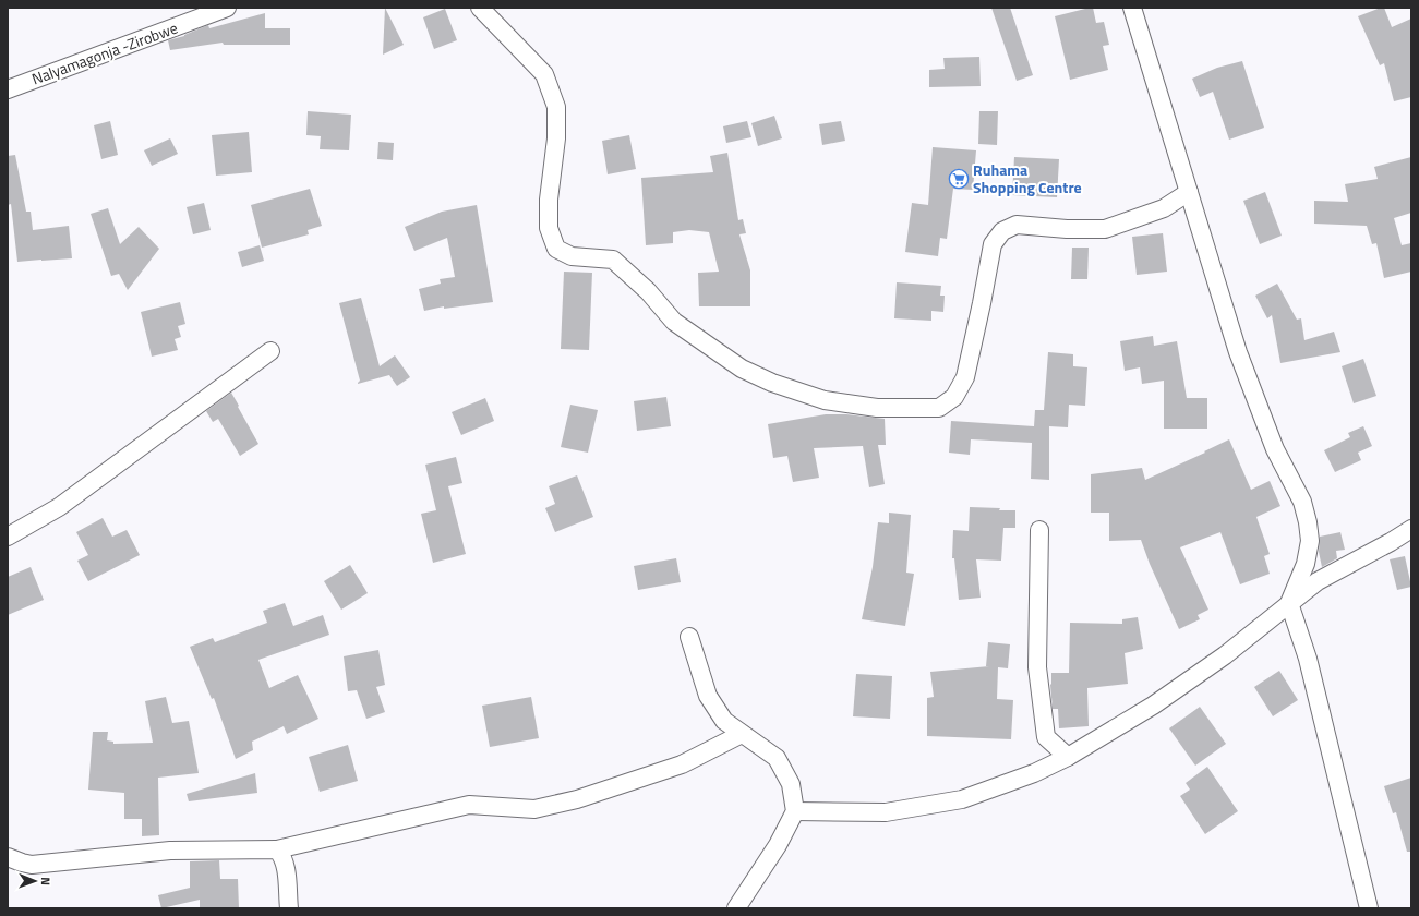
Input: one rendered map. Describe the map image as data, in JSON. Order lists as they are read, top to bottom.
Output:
{
  "streets": {
    "street": ["Nalyamagonja -Zirobwe"]
  },
  "places": {
    "supermarket": ["Ruhama Shopping Centre"]
  },
  "north": "right"
}
